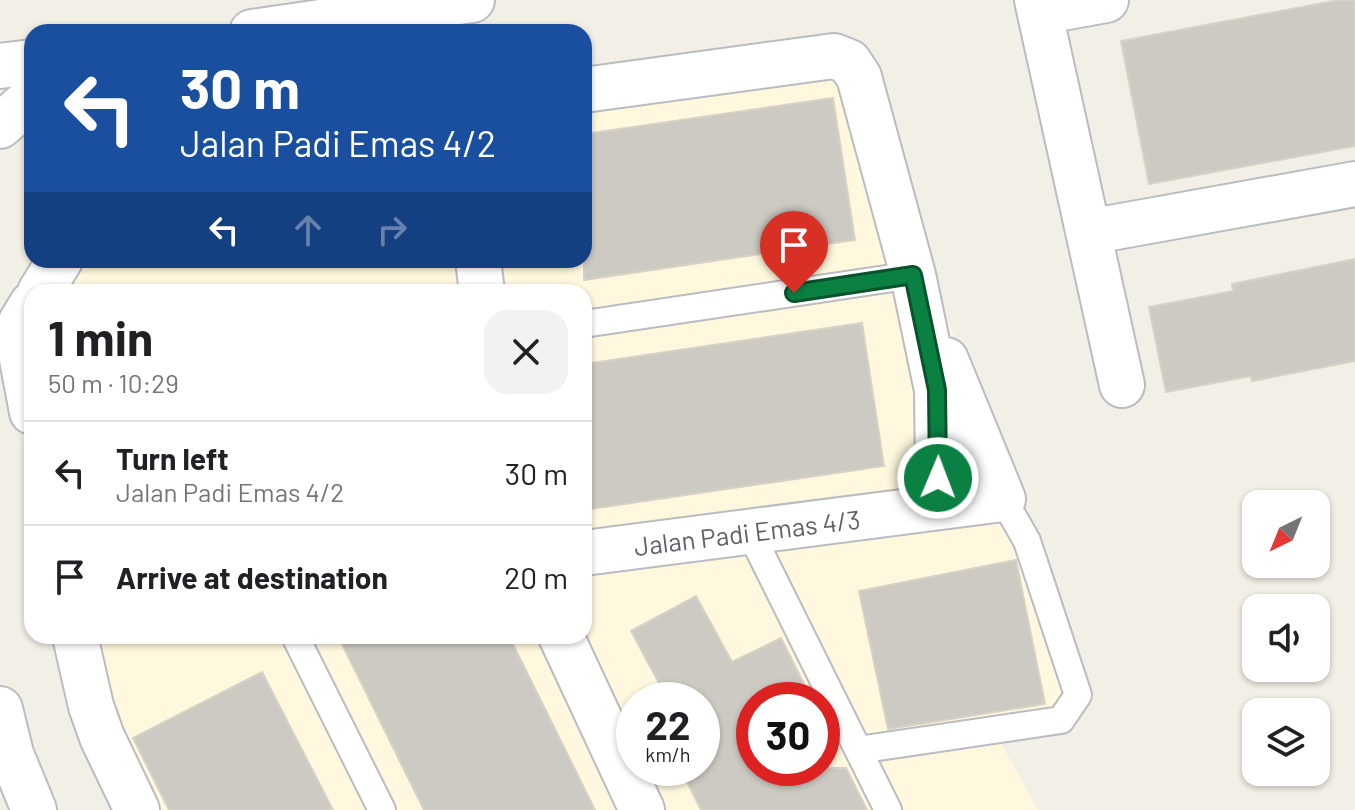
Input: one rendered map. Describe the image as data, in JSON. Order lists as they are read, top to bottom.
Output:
{
  "streets": {
    "street": ["Jalan Padi Emas 4/3"]
  },
  "north": "bottom left",
  "page": {
    "turn": ["30 m", "Jalan Padi Emas 4/2"],
    "heading": ["1 min", "50 m · 10:29"],
    "list": [
      {
        "name": "Turn left",
        "note": "Jalan Padi Emas 4/2",
        "value": "30 m"
      },
      {
        "name": "Arrive at destination",
        "value": "20 m"
      }
    ],
    "speed": "22 km/h",
    "limit": "30"
  }
}
